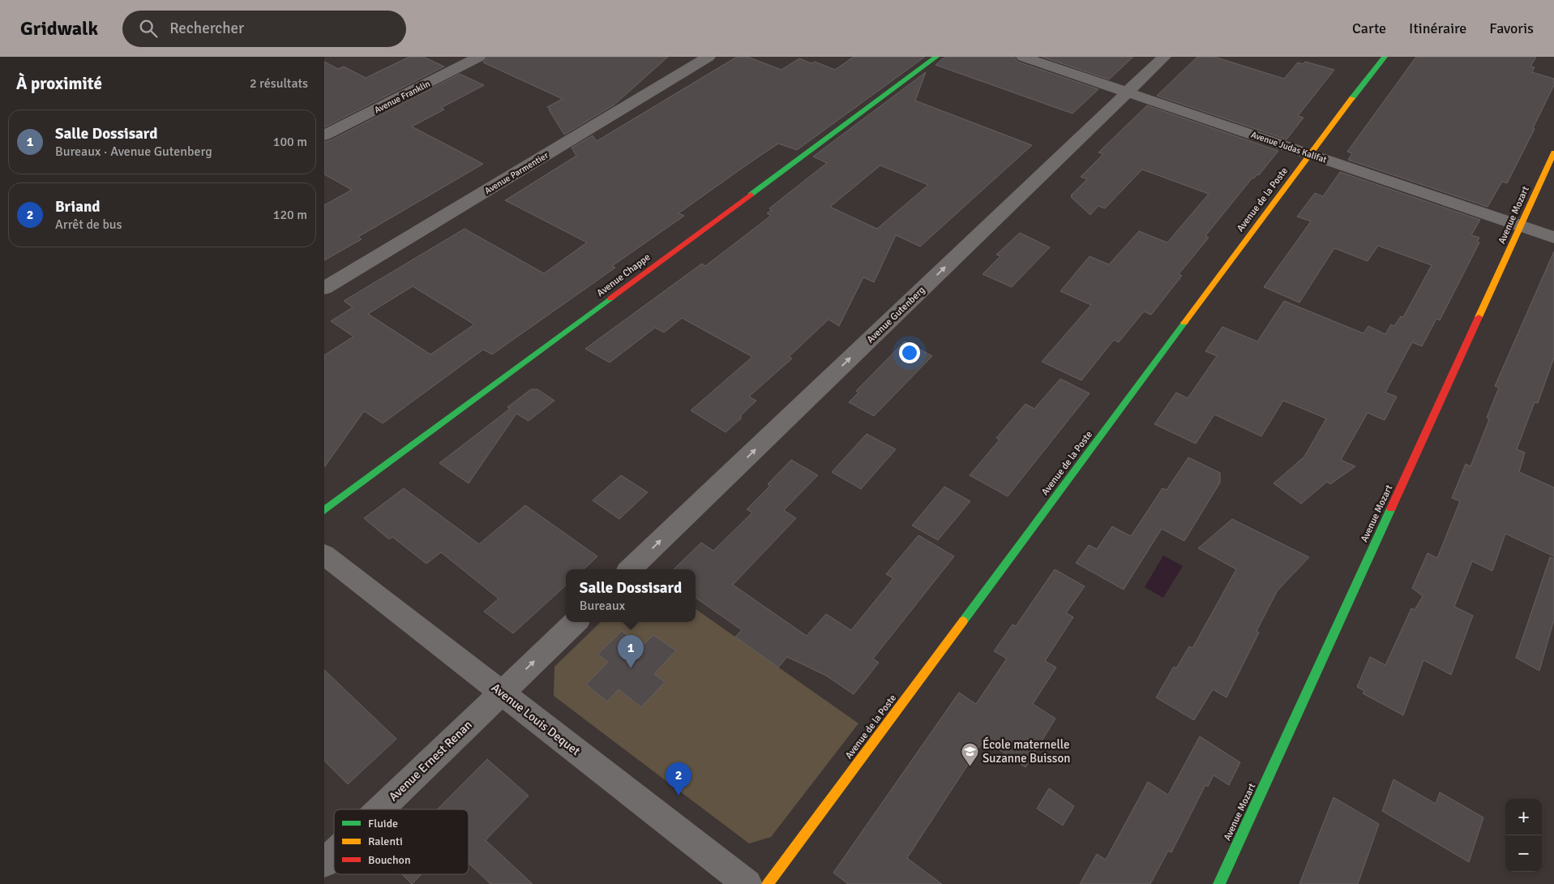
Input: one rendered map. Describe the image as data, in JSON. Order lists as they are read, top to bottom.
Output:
{
  "streets": {
    "street": [
      "Avenue Franklin",
      "Avenue Judas Kalifat",
      "Avenue Parmentier",
      "Avenue de la Poste",
      "Avenue Mozart",
      "Avenue Chappe",
      "Avenue Gutenberg",
      "Avenue Louis Dequet",
      "Avenue Ernest Renan"
    ]
  },
  "crossings": [
    ["Avenue Judas Kalifat", "Avenue de la Poste"],
    ["Avenue Judas Kalifat", "Avenue Mozart"],
    ["Avenue Judas Kalifat", "Avenue Gutenberg"],
    ["Avenue Louis Dequet", "Avenue Ernest Renan"]
  ],
  "one_way": ["Avenue Gutenberg"],
  "places": {
    "school or university": ["École maternelle Suzanne Buisson"]
  },
  "legend": ["Fluide", "Ralenti", "Bouchon"],
  "page": {
    "header": "Gridwalk",
    "search": "Rechercher",
    "nav": ["Carte", "Itinéraire", "Favoris"],
    "heading": ["À proximité", "2 résultats"],
    "list": [
      {
        "mark": "1",
        "name": "Salle Dossisard",
        "note": "Bureaux · Avenue Gutenberg",
        "value": "100 m"
      },
      {
        "mark": "2",
        "name": "Briand",
        "note": "Arrêt de bus",
        "value": "120 m"
      }
    ],
    "popup": ["Salle Dossisard", "Bureaux"],
    "pins": ["1", "2"],
    "map_buttons": ["+", "−"]
  }
}
